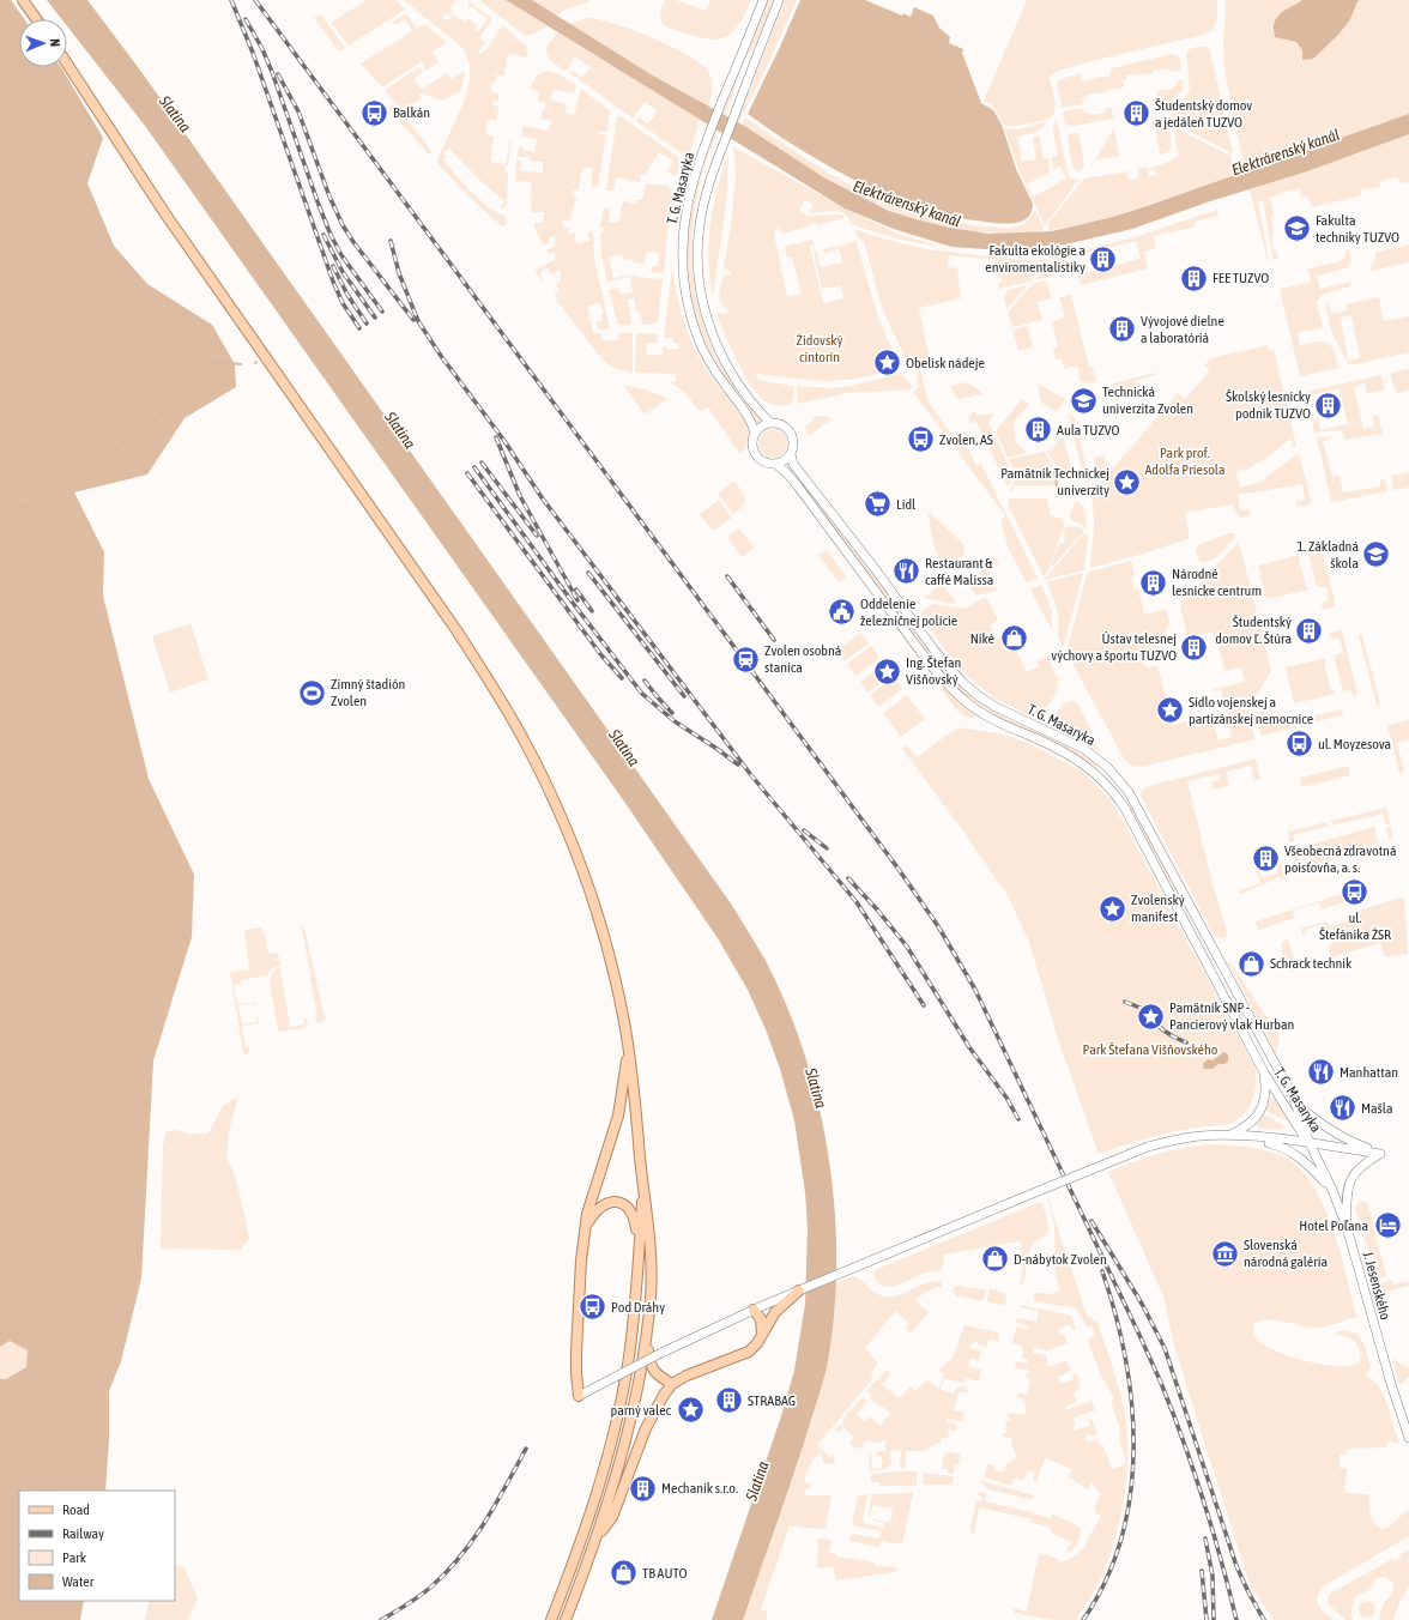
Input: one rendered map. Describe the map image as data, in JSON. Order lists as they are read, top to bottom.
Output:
{
  "streets": {
    "street": ["T. G. Masaryka", "J. Jesenského"]
  },
  "crossings": [
    ["T. G. Masaryka", "J. Jesenského"]
  ],
  "water": ["Slatina", "Elektrárenský kanál"],
  "parks": ["Židovský cintorín", "Park prof. Adolfa Priesola", "Park Štefana Višňovského"],
  "places": {
    "bus stop": [
      "Balkán",
      "Zvolen, AS",
      "ul. Moyzesova",
      "ul. Štefánika ŽSR",
      "Pod Dráhy"
    ],
    "building": [
      "Študentský domov a jedáleň TUZVO",
      "Fakulta ekológie a enviromentalistiky",
      "FEE TUZVO",
      "Vývojové dielne a laboratóriá",
      "Školský lesnícky podnik TUZVO",
      "Aula TUZVO",
      "Národné lesnícke centrum",
      "Študentský domov Ľ. Štúra",
      "Ústav telesnej výchovy a športu TUZVO",
      "Všeobecná zdravotná poisťovňa, a. s.",
      "STRABAG",
      "Mechanik s.r.o."
    ],
    "school or university": ["Fakulta techniky TUZVO", "Technická univerzita Zvolen", "1. Základná škola"],
    "place": [
      "Obelisk nádeje",
      "Pamätník Technickej univerzity",
      "Ing. Štefan Višňovský",
      "Sídlo vojenskej a partizánskej nemocnice",
      "Zvolenský manifest",
      "Pamätník SNP - Pancierový vlak Hurban",
      "parný valec"
    ],
    "supermarket": ["Lidl"],
    "restaurant": ["Restaurant & caffé Malissa", "Manhattan", "Mašla"],
    "public building": ["Oddelenie železničnej polície"],
    "shop": [
      "Niké",
      "Schrack technik",
      "D-nábytok Zvolen",
      "TB AUTO"
    ],
    "station": ["Zvolen osobná stanica"],
    "sports": ["Zimný štadión Zvolen"],
    "hotel": ["Hotel Poľana"],
    "museum": ["Slovenská národná galéria"]
  },
  "legend": [
    "Road",
    "Railway",
    "Park",
    "Water"
  ],
  "north": "right"
}
